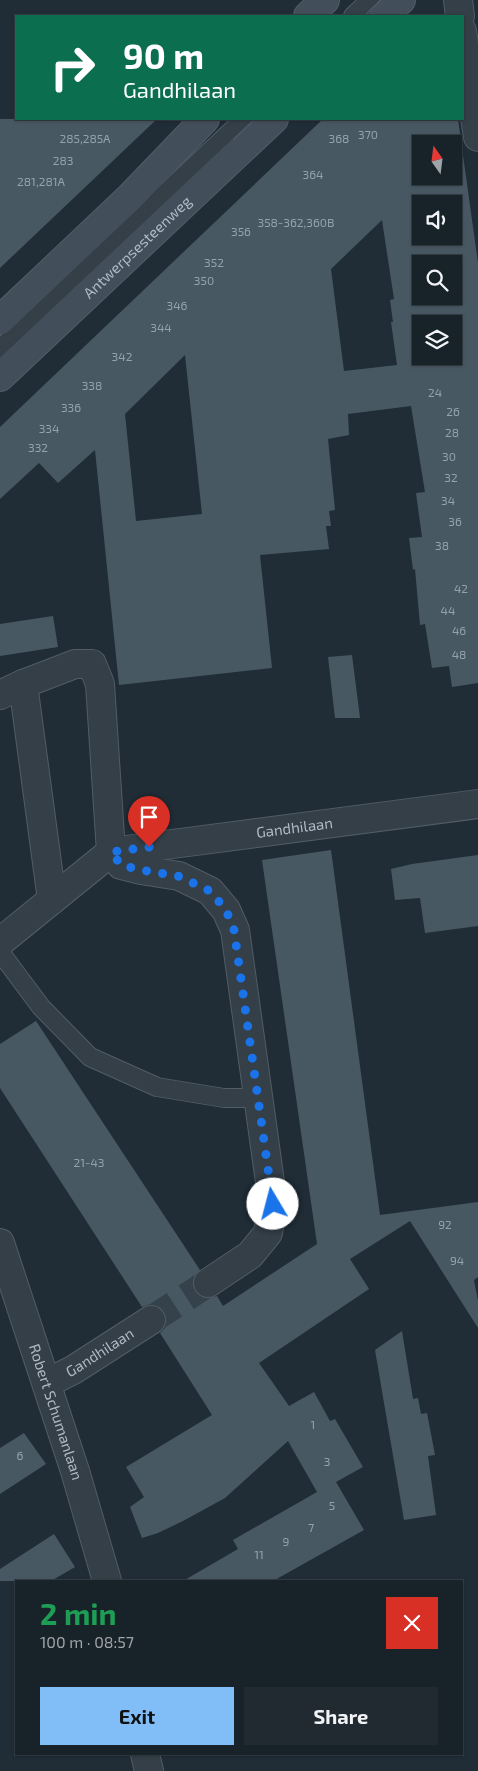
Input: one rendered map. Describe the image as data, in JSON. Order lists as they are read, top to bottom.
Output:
{
  "streets": {
    "street": ["Antwerpsesteenweg", "Gandhilaan", "Robert Schumanlaan"]
  },
  "crossings": [
    ["Gandhilaan", "Robert Schumanlaan"]
  ],
  "house_numbers": [
    "370",
    "285,285A",
    "368",
    "283",
    "364",
    "281,281A",
    "358-362,360B",
    "356",
    "352",
    "350",
    "346",
    "344",
    "342",
    "338",
    "24",
    "336",
    "26",
    "334",
    "28",
    "332",
    "30",
    "32",
    "34",
    "36",
    "38",
    "42",
    "44",
    "46",
    "48",
    "21-43",
    "92",
    "94",
    "1",
    "6",
    "3",
    "5",
    "7",
    "9",
    "11"
  ],
  "north": "top",
  "page": {
    "turn": ["90 m", "Gandhilaan"],
    "heading": ["2 min", "100 m · 08:57"],
    "buttons": ["Exit", "Share"]
  }
}
